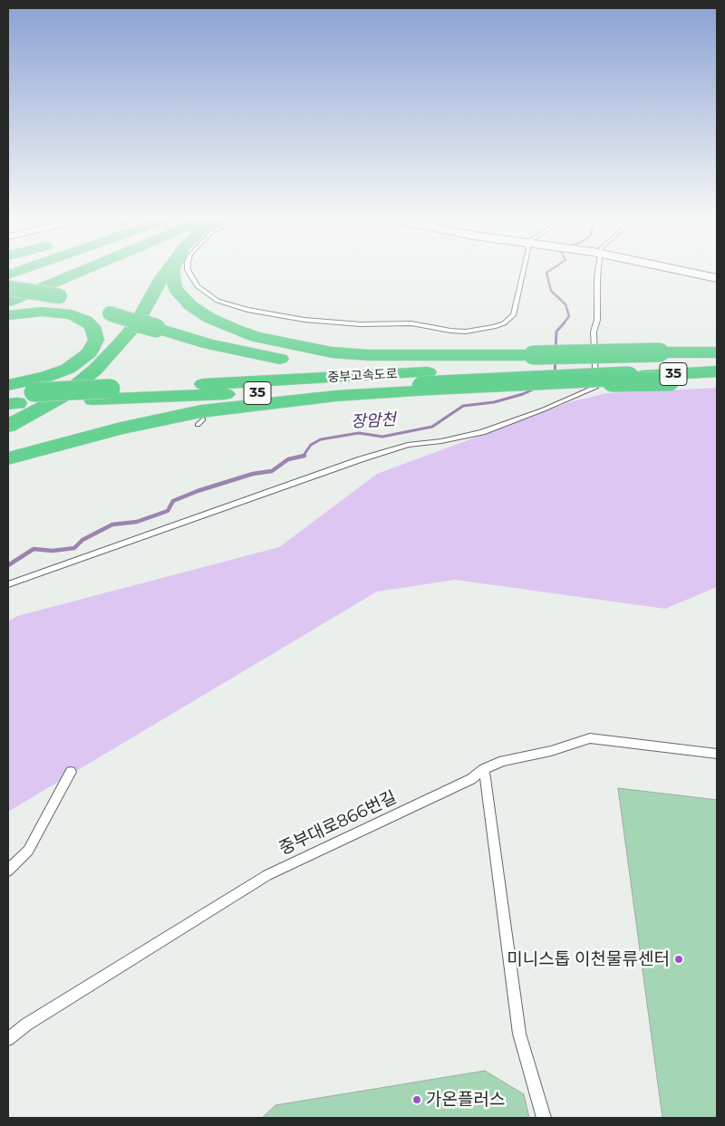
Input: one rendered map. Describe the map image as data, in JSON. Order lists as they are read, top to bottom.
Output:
{
  "streets": {
    "highway": ["35", "중부고속도로"],
    "lane": ["중부대로866번길"]
  },
  "water": ["장암천"],
  "places": ["미니스톱 이천물류센터", "가온플러스"]
}
